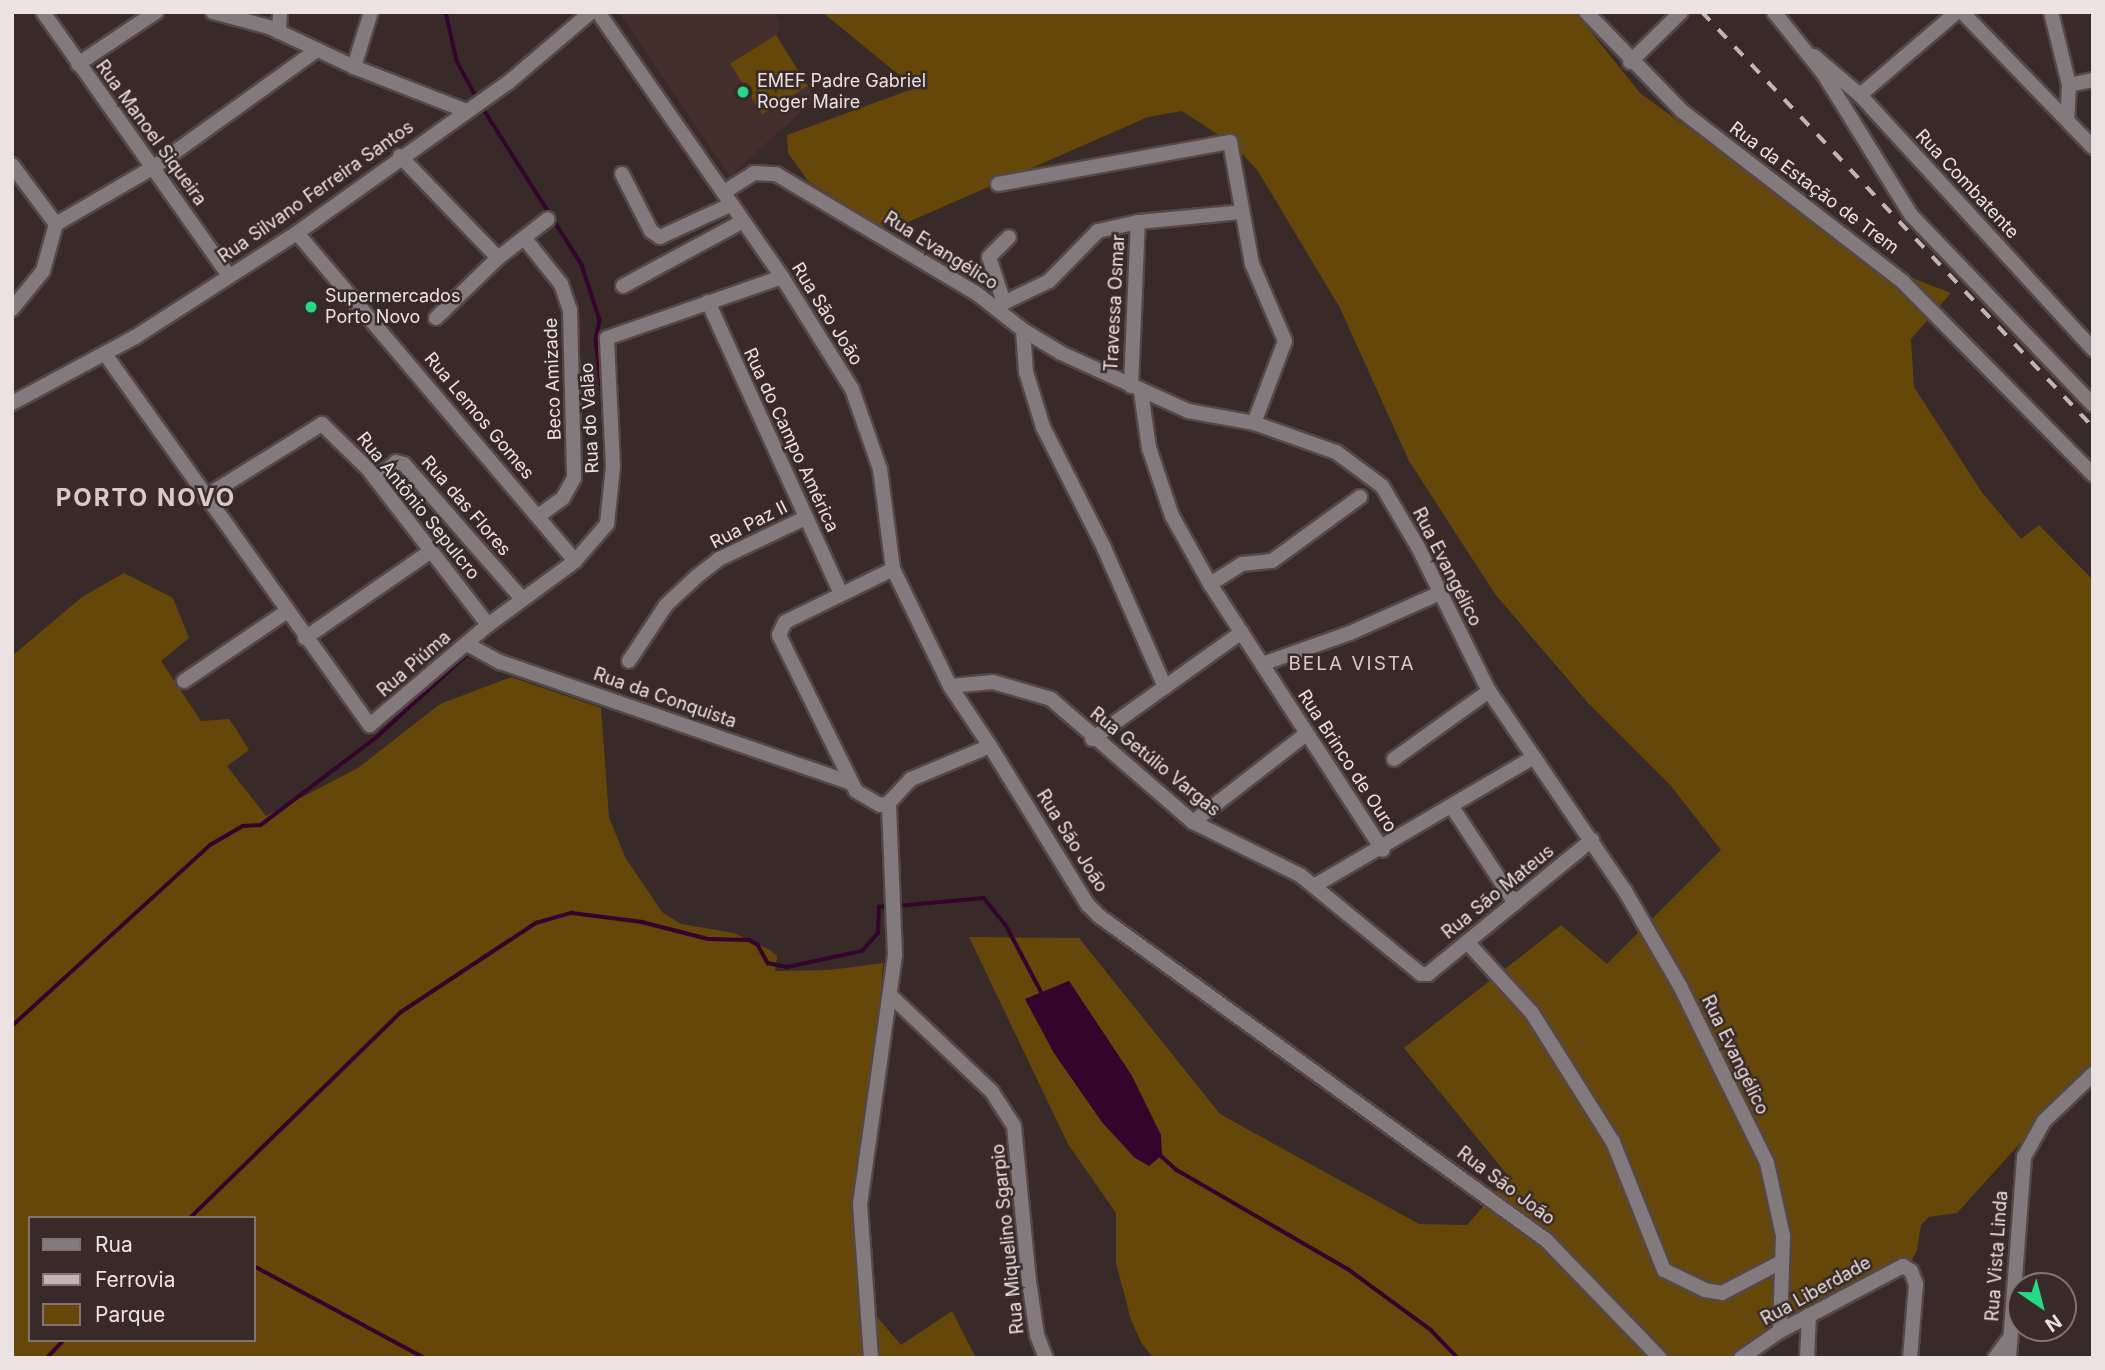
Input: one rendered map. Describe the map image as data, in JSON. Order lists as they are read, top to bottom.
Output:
{
  "streets": {
    "street": [
      "Rua Manoel Siqueira",
      "Rua Combatente",
      "Rua da Estação de Trem",
      "Rua Silvano Ferreira Santos",
      "Rua Evangélico",
      "Travessa Osmar",
      "Rua São João",
      "Beco Amizade",
      "Rua Lemos Gomes",
      "Rua do Valão",
      "Rua do Campo América",
      "Rua Antônio Sepulcro",
      "Rua das Flores",
      "Rua Paz II",
      "Rua Piúma",
      "Rua da Conquista",
      "Rua Brinco de Ouro",
      "Rua Getúlio Vargas",
      "Rua São Mateus",
      "Rua Miquelino Sgarpio",
      "Rua Vista Linda",
      "Rua Liberdade"
    ]
  },
  "crossings": [
    ["Rua Manoel Siqueira", "Rua Silvano Ferreira Santos"],
    ["Rua Silvano Ferreira Santos", "Rua Lemos Gomes"],
    ["Rua Evangélico", "Travessa Osmar"],
    ["Rua Evangélico", "Rua São João"],
    ["Rua Evangélico", "Rua Brinco de Ouro"],
    ["Rua Evangélico", "Rua São Mateus"],
    ["Rua Evangélico", "Rua Liberdade"],
    ["Travessa Osmar", "Rua Brinco de Ouro"],
    ["Rua São João", "Rua do Valão"],
    ["Rua São João", "Rua Getúlio Vargas"],
    ["Beco Amizade", "Rua Lemos Gomes"],
    ["Rua Lemos Gomes", "Rua do Valão"],
    ["Rua do Valão", "Rua do Campo América"],
    ["Rua do Valão", "Rua Antônio Sepulcro"],
    ["Rua do Valão", "Rua das Flores"],
    ["Rua do Valão", "Rua Piúma"],
    ["Rua do Campo América", "Rua Paz II"],
    ["Rua Antônio Sepulcro", "Rua das Flores"],
    ["Rua Antônio Sepulcro", "Rua Piúma"],
    ["Rua Piúma", "Rua da Conquista"],
    ["Rua Brinco de Ouro", "Rua Getúlio Vargas"],
    ["Rua Getúlio Vargas", "Rua São Mateus"]
  ],
  "districts": ["PORTO NOVO", "BELA VISTA"],
  "places": ["EMEF Padre Gabriel Roger Maire", "Supermercados Porto Novo"],
  "legend": ["Rua", "Ferrovia", "Parque"],
  "north": "bottom right"
}
